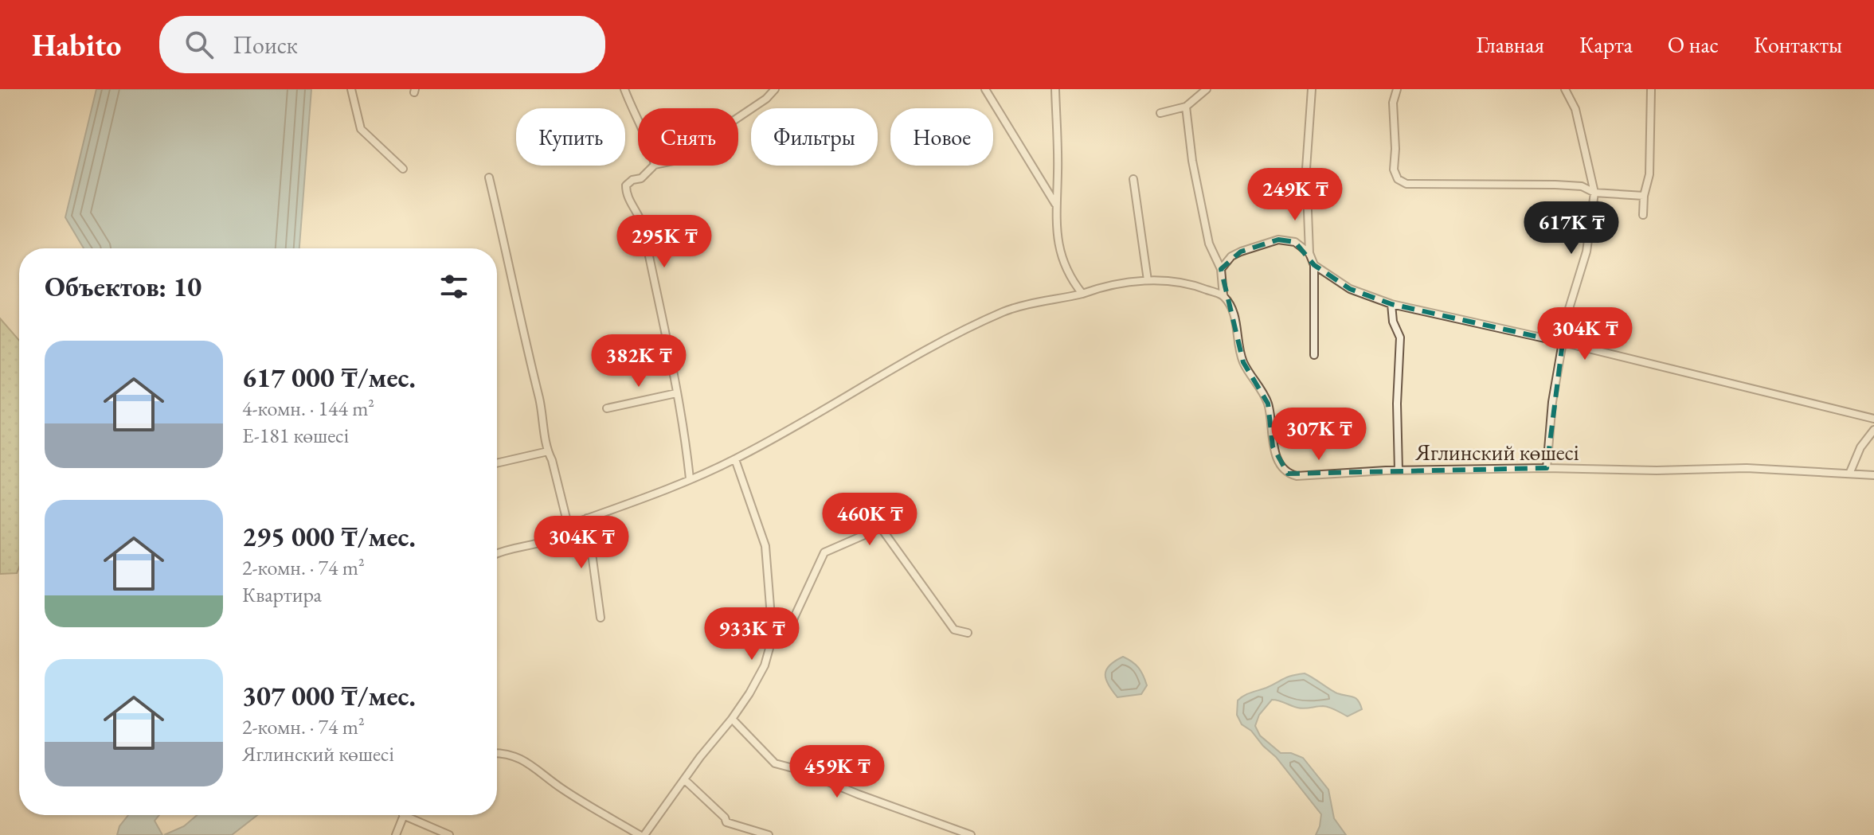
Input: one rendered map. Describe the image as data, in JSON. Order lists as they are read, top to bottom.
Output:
{
  "streets": {
    "street": ["Яглинский көшесі"]
  },
  "page": {
    "header": "Habito",
    "search": "Поиск",
    "nav": [
      "Главная",
      "Карта",
      "О нас",
      "Контакты"
    ],
    "chip": [
      "Купить",
      "Снять",
      "Фильтры",
      "Новое"
    ],
    "price": [
      "249K ₸",
      "617K ₸",
      "295K ₸",
      "304K ₸",
      "382K ₸",
      "307K ₸",
      "460K ₸",
      "304K ₸",
      "933K ₸",
      "459K ₸"
    ],
    "heading": "Объектов: 10",
    "list": [
      {
        "name": "617 000 ₸/мес.",
        "note": "4-комн. · 144 m² · Е-181 көшесі"
      },
      {
        "name": "295 000 ₸/мес.",
        "note": "2-комн. · 74 m² · Квартира"
      },
      {
        "name": "307 000 ₸/мес.",
        "note": "2-комн. · 74 m² · Яглинский көшесі"
      }
    ]
  }
}
